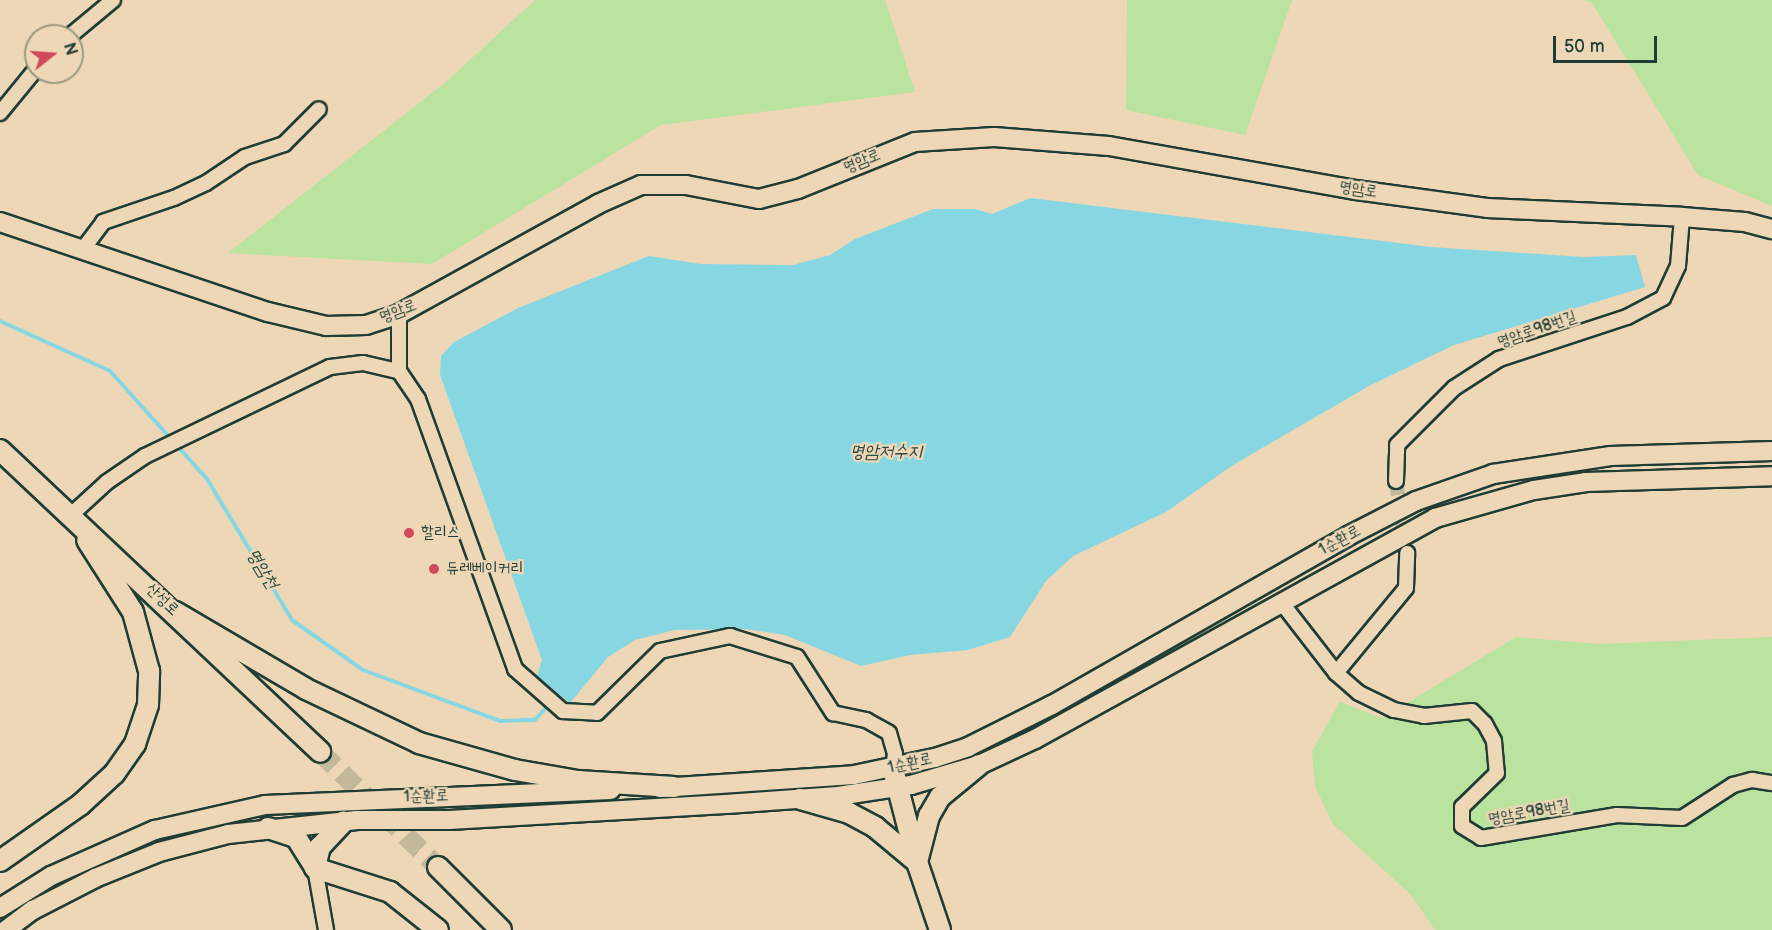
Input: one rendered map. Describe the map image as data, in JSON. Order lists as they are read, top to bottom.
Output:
{
  "streets": {
    "main road": ["산성로"],
    "street": ["명암로", "명암로98번길", "1순환로"]
  },
  "crossings": [
    ["명암로", "명암로98번길"]
  ],
  "water": ["명암저수지", "명암천"],
  "places": ["할리스", "듀레베이커리"],
  "scale_bar": "50 m",
  "north": "right"
}
